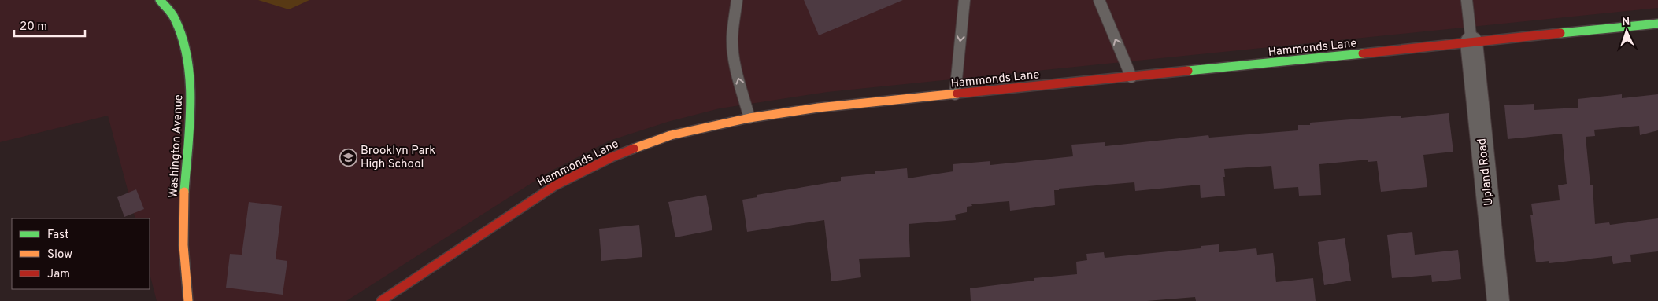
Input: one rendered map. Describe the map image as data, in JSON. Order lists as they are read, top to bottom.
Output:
{
  "streets": {
    "street": ["Hammonds Lane", "Washington Avenue", "Upland Road"]
  },
  "crossings": [
    ["Hammonds Lane", "Upland Road"]
  ],
  "places": {
    "school or university": ["Brooklyn Park High School"]
  },
  "legend": ["Fast", "Slow", "Jam"],
  "scale_bar": "20 m",
  "north": "top"
}
